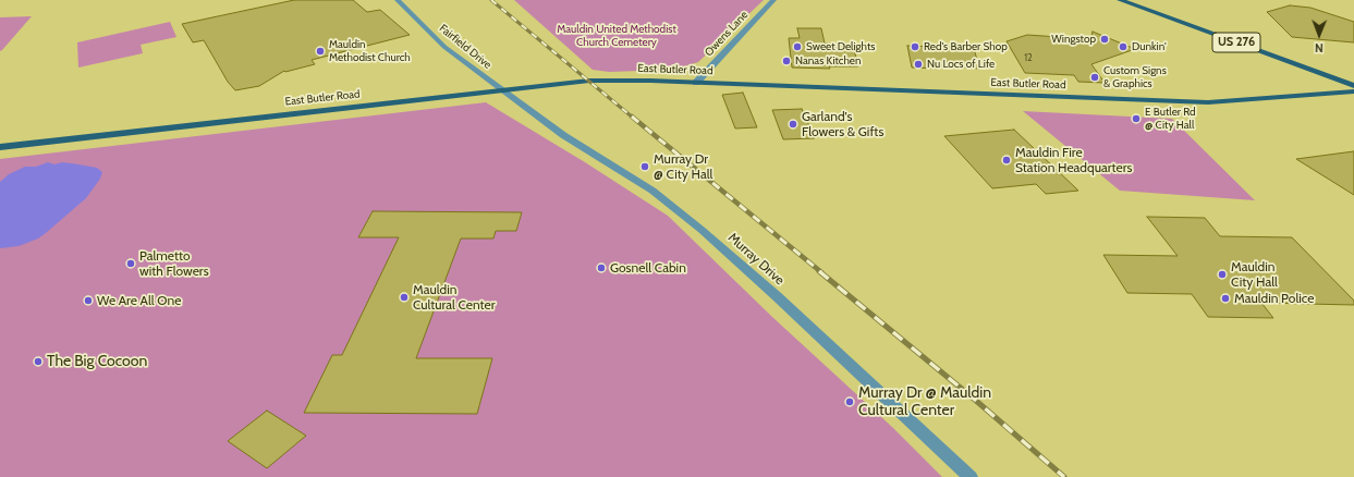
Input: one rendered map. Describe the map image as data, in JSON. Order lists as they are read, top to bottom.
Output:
{
  "streets": {
    "main road": ["US 276", "East Butler Road"],
    "street": ["Owens Lane", "Fairfield Drive", "Murray Drive"]
  },
  "crossings": [
    ["Owens Lane", "East Butler Road"],
    ["Fairfield Drive", "East Butler Road"],
    ["Fairfield Drive", "Murray Drive"],
    ["East Butler Road", "Murray Drive"]
  ],
  "parks": ["Mauldin United Methodist Church Cemetery"],
  "places": [
    "Wingstop",
    "Sweet Delights",
    "Red's Barber Shop",
    "Dunkin'",
    "Mauldin Methodist Church",
    "Nanas Kitchen",
    "Nu Locs of Life",
    "Custom Signs & Graphics",
    "E Butler Rd @ City Hall",
    "Garland's Flowers & Gifts",
    "Mauldin Fire Station Headquarters",
    "Murray Dr @ City Hall",
    "Palmetto with Flowers",
    "Gosnell Cabin",
    "Mauldin City Hall",
    "Mauldin Cultural Center",
    "Mauldin Police",
    "We Are All One",
    "The Big Cocoon",
    "Murray Dr @ Mauldin Cultural Center"
  ],
  "house_numbers": ["12"],
  "north": "bottom"
}
